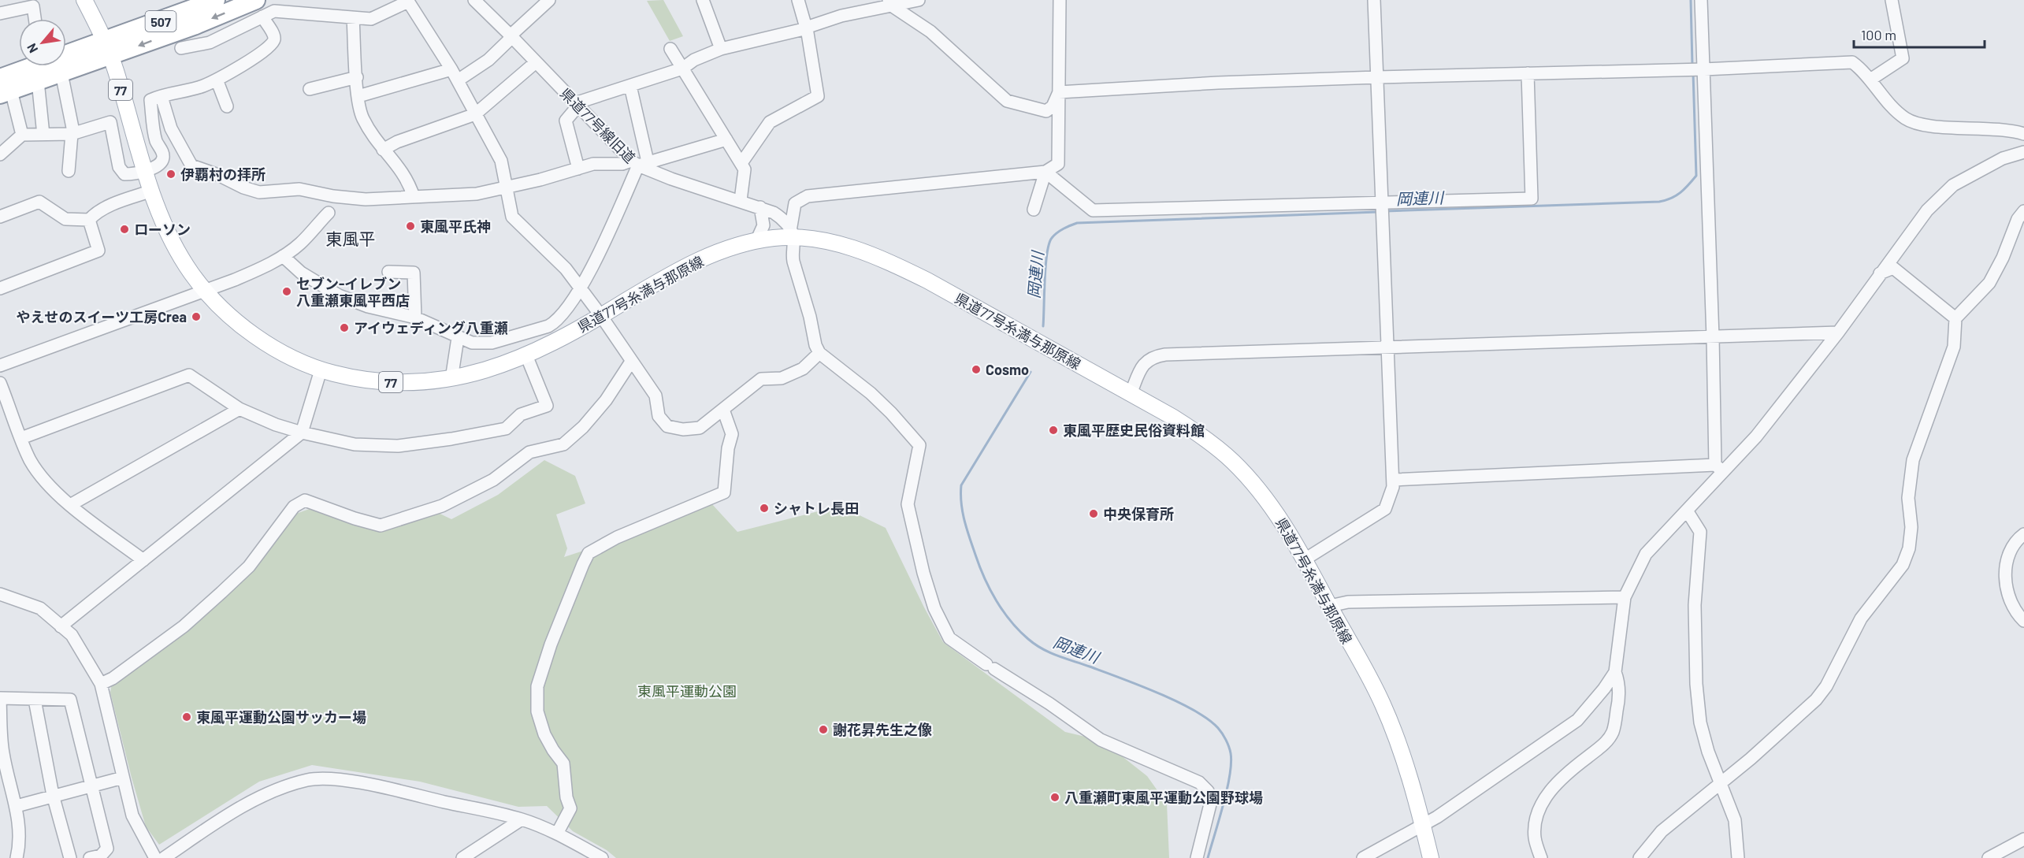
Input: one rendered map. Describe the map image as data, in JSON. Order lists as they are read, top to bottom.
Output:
{
  "streets": {
    "highway": ["507"],
    "main road": ["77", "県道77号糸満与那原線"],
    "street": ["県道77号線旧道"]
  },
  "crossings": [
    ["507", "県道77号糸満与那原線"],
    ["県道77号線旧道", "県道77号糸満与那原線"]
  ],
  "districts": ["東風平"],
  "water": ["岡連川"],
  "parks": ["東風平運動公園"],
  "places": [
    "伊覇村の拝所",
    "東風平氏神",
    "ローソン",
    "セブン-イレブン 八重瀬東風平西店",
    "やえせのスイーツ工房Crea",
    "アイウェディング八重瀬",
    "Cosmo",
    "東風平歴史民俗資料館",
    "シャトレ長田",
    "中央保育所",
    "東風平運動公園サッカー場",
    "謝花昇先生之像",
    "八重瀬町東風平運動公園野球場"
  ],
  "scale_bar": "100 m",
  "north": "bottom left"
}
